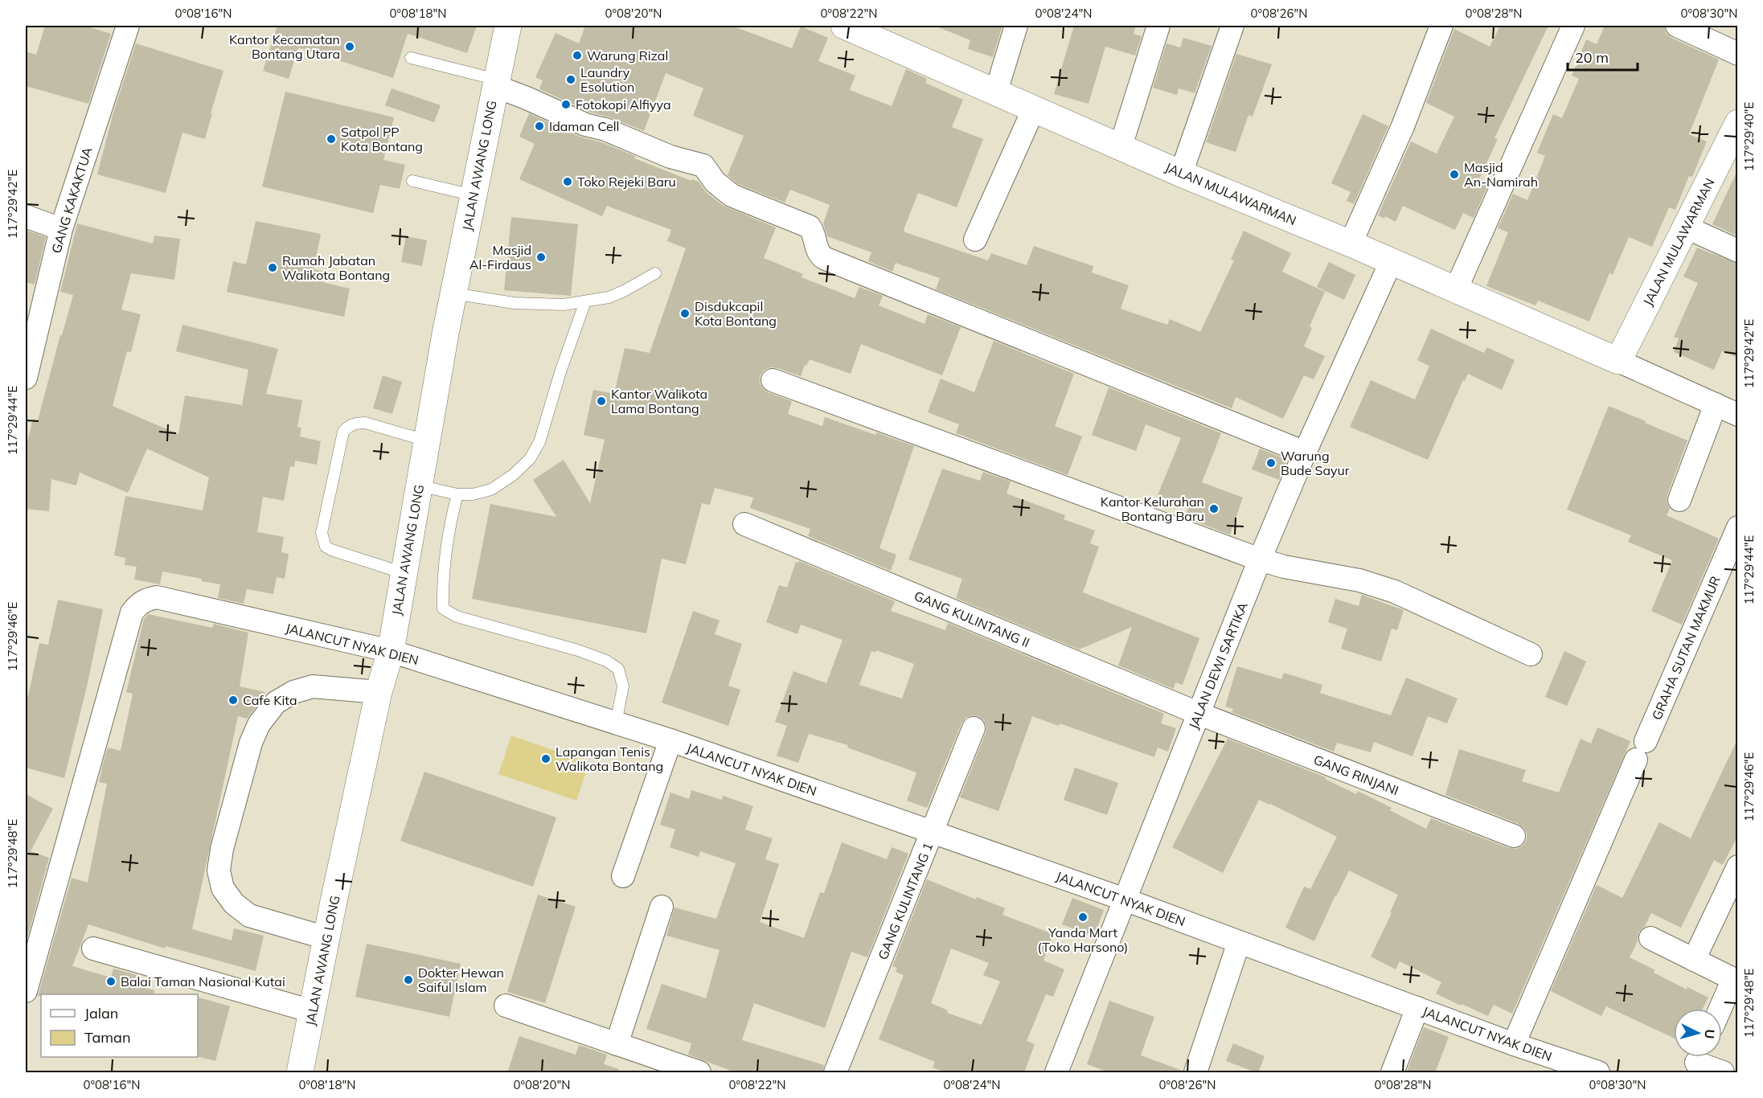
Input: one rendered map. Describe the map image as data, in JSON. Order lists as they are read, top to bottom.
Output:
{
  "streets": {
    "street": [
      "JALAN AWANG LONG",
      "JALAN MULAWARMAN",
      "GANG KAKAKTUA",
      "GANG KULINTANG II",
      "JALANCUT NYAK DIEN",
      "GRAHA SUTAN MAKMUR",
      "JALAN DEWI SARTIKA",
      "GANG RINJANI",
      "GANG KULINTANG 1"
    ]
  },
  "crossings": [
    ["JALAN AWANG LONG", "JALANCUT NYAK DIEN"],
    ["JALAN MULAWARMAN", "JALAN DEWI SARTIKA"],
    ["GANG KULINTANG II", "JALAN DEWI SARTIKA"],
    ["GANG KULINTANG II", "GANG RINJANI"],
    ["JALANCUT NYAK DIEN", "GRAHA SUTAN MAKMUR"],
    ["JALANCUT NYAK DIEN", "JALAN DEWI SARTIKA"],
    ["JALANCUT NYAK DIEN", "GANG KULINTANG 1"],
    ["JALAN DEWI SARTIKA", "GANG RINJANI"]
  ],
  "places": [
    "Kantor Kecamatan Bontang Utara",
    "Warung Rizal",
    "Laundry Esolution",
    "Fotokopi Alfiyya",
    "Idaman Cell",
    "Satpol PP Kota Bontang",
    "Masjid An-Namirah",
    "Toko Rejeki Baru",
    "Masjid Al-Firdaus",
    "Rumah Jabatan Walikota Bontang",
    "Disdukcapil Kota Bontang",
    "Kantor Walikota Lama Bontang",
    "Warung Bude Sayur",
    "Kantor Kelurahan Bontang Baru",
    "Cafe Kita",
    "Lapangan Tenis Walikota Bontang",
    "Yanda Mart (Toko Harsono)",
    "Dokter Hewan Saiful Islam",
    "Balai Taman Nasional Kutai"
  ],
  "legend": ["Jalan", "Taman"],
  "scale_bar": "20 m",
  "north": "right",
  "coordinates": [
    "0°08'16\"N",
    "0°08'18\"N",
    "0°08'20\"N",
    "0°08'22\"N",
    "0°08'24\"N",
    "0°08'26\"N",
    "0°08'28\"N",
    "0°08'30\"N",
    "117°29'40\"E",
    "117°29'42\"E",
    "117°29'44\"E",
    "117°29'46\"E",
    "117°29'48\"E"
  ]
}
